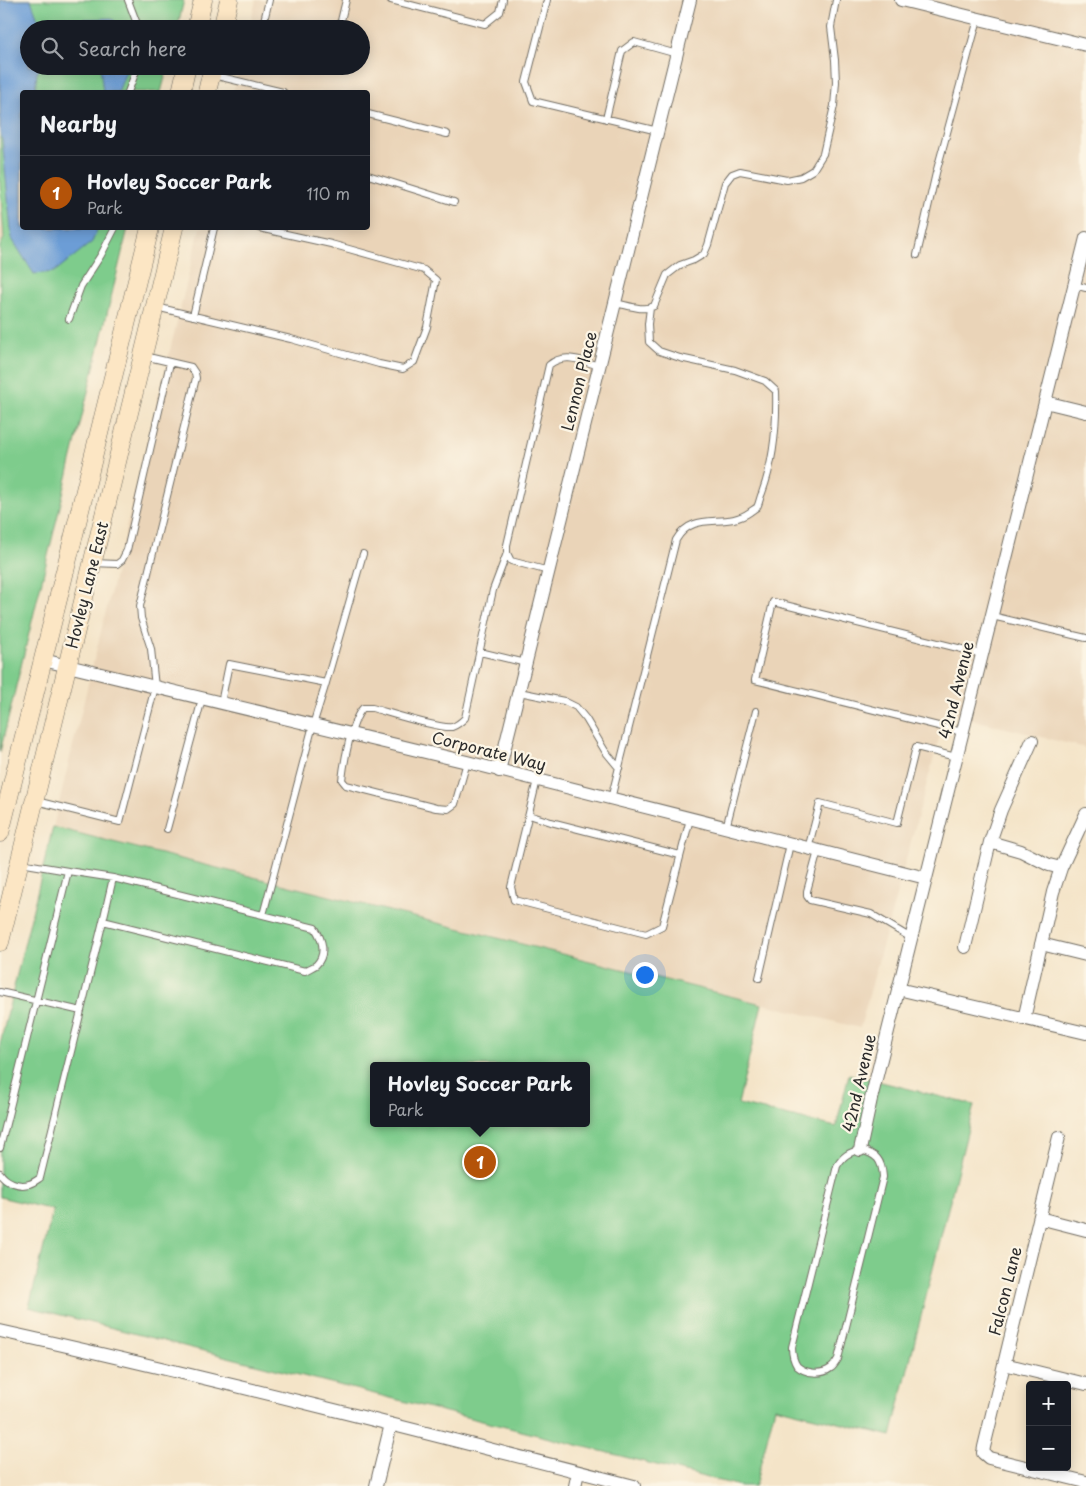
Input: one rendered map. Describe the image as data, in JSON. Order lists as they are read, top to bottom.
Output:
{
  "streets": {
    "street": [
      "Lennon Place",
      "Hovley Lane East",
      "42nd Avenue",
      "Corporate Way",
      "Falcon Lane"
    ]
  },
  "crossings": [
    ["Lennon Place", "Corporate Way"],
    ["Hovley Lane East", "Corporate Way"],
    ["42nd Avenue", "Corporate Way"]
  ],
  "page": {
    "search": "Search here",
    "heading": "Nearby",
    "list": [
      {
        "mark": "1",
        "name": "Hovley Soccer Park",
        "note": "Park",
        "value": "110 m"
      }
    ],
    "popup": ["Hovley Soccer Park", "Park"],
    "pins": "1",
    "map_buttons": ["+", "−"]
  }
}
